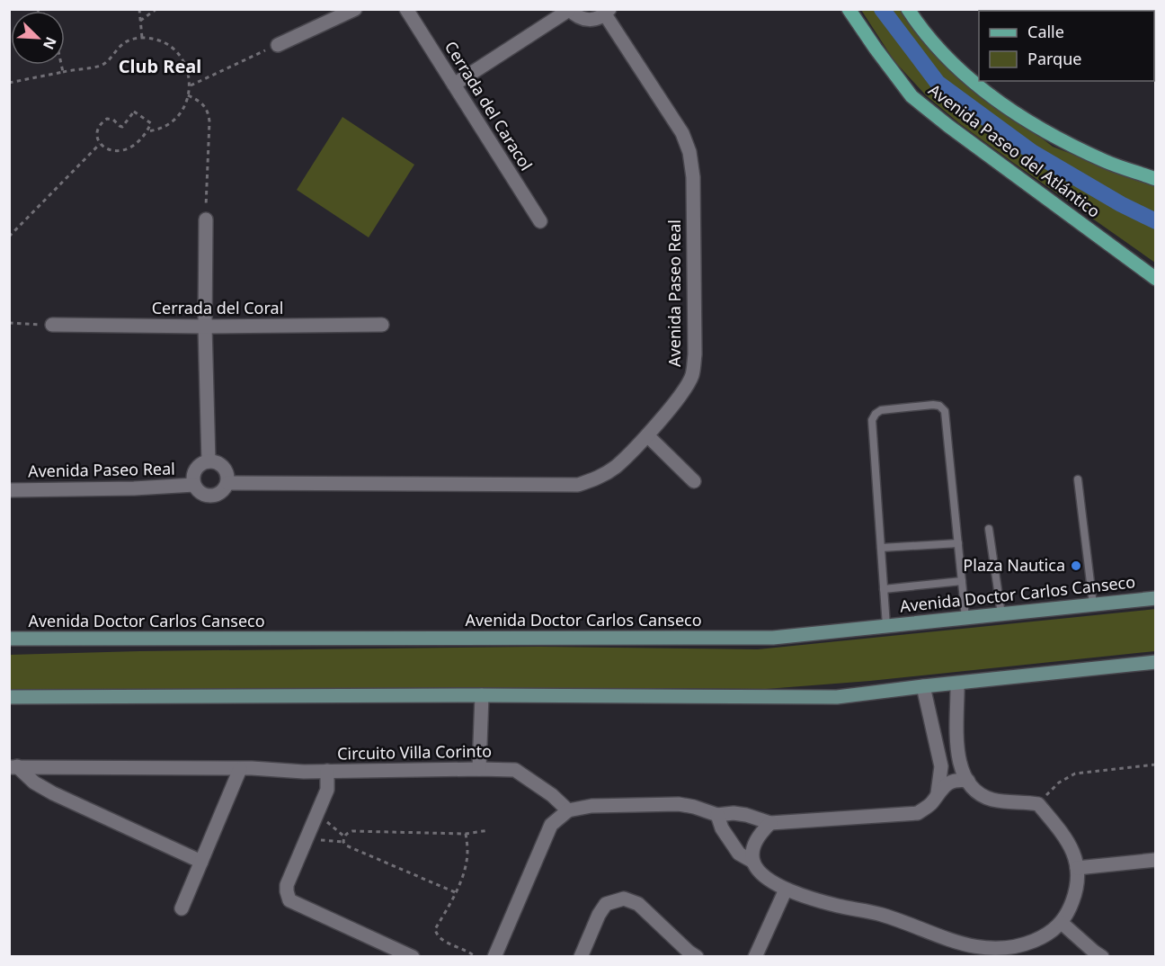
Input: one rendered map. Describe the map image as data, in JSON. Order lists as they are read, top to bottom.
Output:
{
  "streets": {
    "main road": ["Avenida Paseo del Atlántico", "Avenida Doctor Carlos Canseco"],
    "street": [
      "Cerrada del Caracol",
      "Avenida Paseo Real",
      "Cerrada del Coral",
      "Circuito Villa Corinto"
    ]
  },
  "districts": ["Club Real"],
  "places": ["Plaza Nautica"],
  "legend": ["Calle", "Parque"],
  "north": "bottom right"
}
